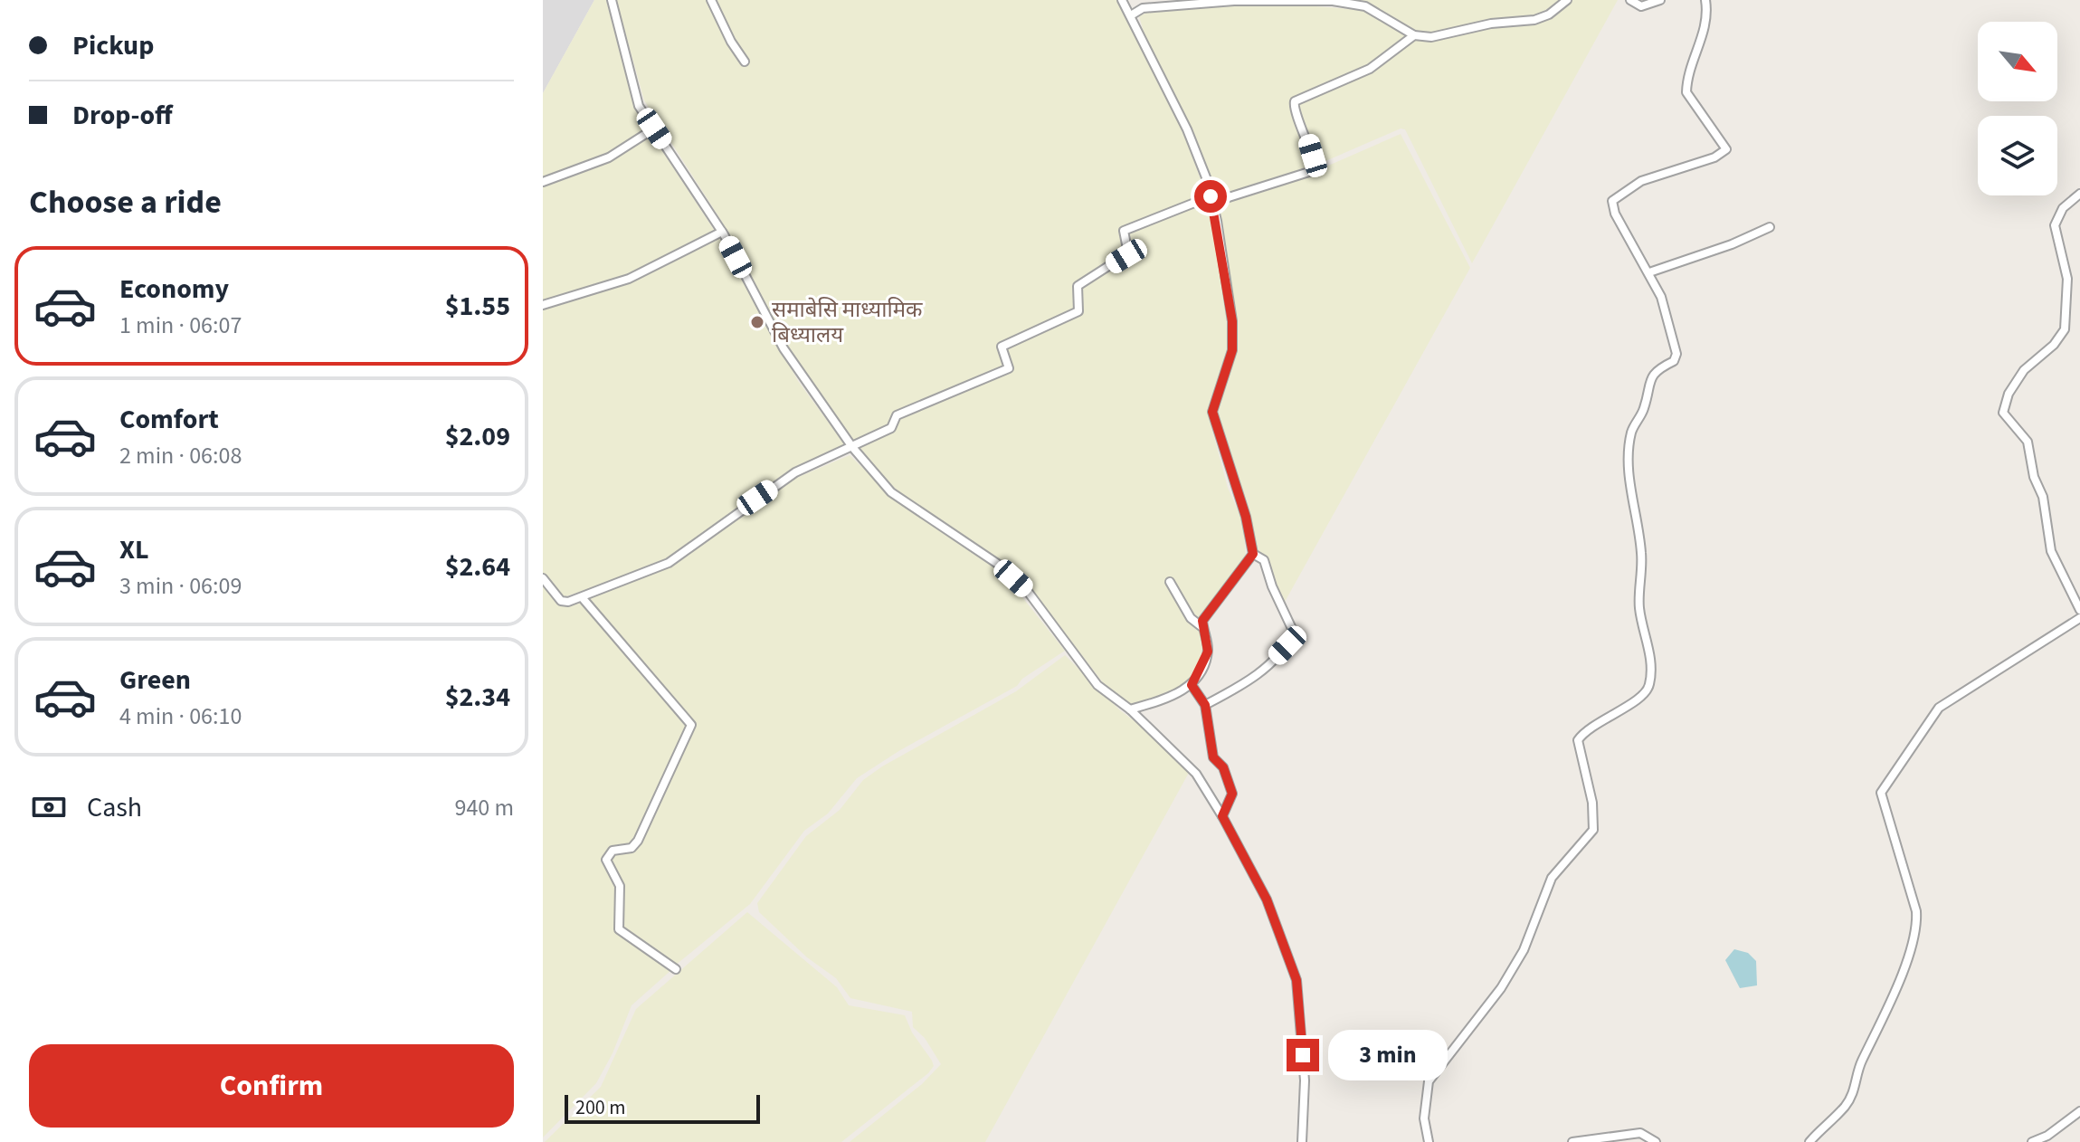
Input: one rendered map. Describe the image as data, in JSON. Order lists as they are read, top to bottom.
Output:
{
  "places": ["समाबेसि माध्यामिक बिध्यालय"],
  "scale_bar": "200 m",
  "north": "bottom right",
  "page": {
    "banner": ["Pickup", "Drop-off"],
    "heading": "Choose a ride",
    "list": [
      {
        "name": "Economy",
        "note": "1 min · 06:07",
        "value": "$1.55"
      },
      {
        "name": "Comfort",
        "note": "2 min · 06:08",
        "value": "$2.09"
      },
      {
        "name": "XL",
        "note": "3 min · 06:09",
        "value": "$2.64"
      },
      {
        "name": "Green",
        "note": "4 min · 06:10",
        "value": "$2.34"
      }
    ],
    "pay": ["Cash", "940 m"],
    "buttons": "Confirm",
    "bubble": "3 min",
    "scale": "200 m"
  }
}
